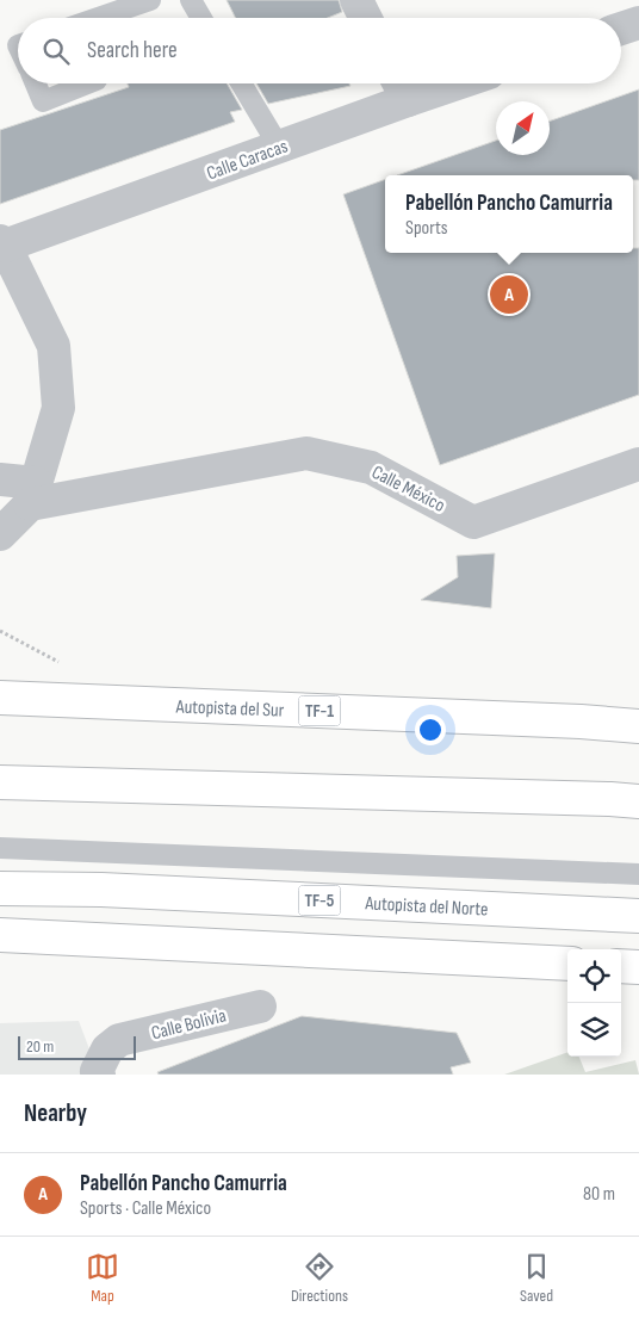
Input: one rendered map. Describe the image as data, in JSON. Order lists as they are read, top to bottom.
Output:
{
  "streets": {
    "highway": [
      "Autopista del Sur",
      "TF-1",
      "TF-5",
      "Autopista del Norte"
    ],
    "street": ["Calle Caracas", "Calle México", "Calle Bolivia"]
  },
  "scale_bar": "20 m",
  "north": "top right",
  "page": {
    "search": "Search here",
    "popup": ["Pabellón Pancho Camurria", "Sports"],
    "pins": "A",
    "scale": "20 m",
    "heading": "Nearby",
    "list": [
      {
        "mark": "A",
        "name": "Pabellón Pancho Camurria",
        "note": "Sports · Calle México",
        "value": "80 m"
      }
    ],
    "nav": ["Map", "Directions", "Saved"]
  }
}
